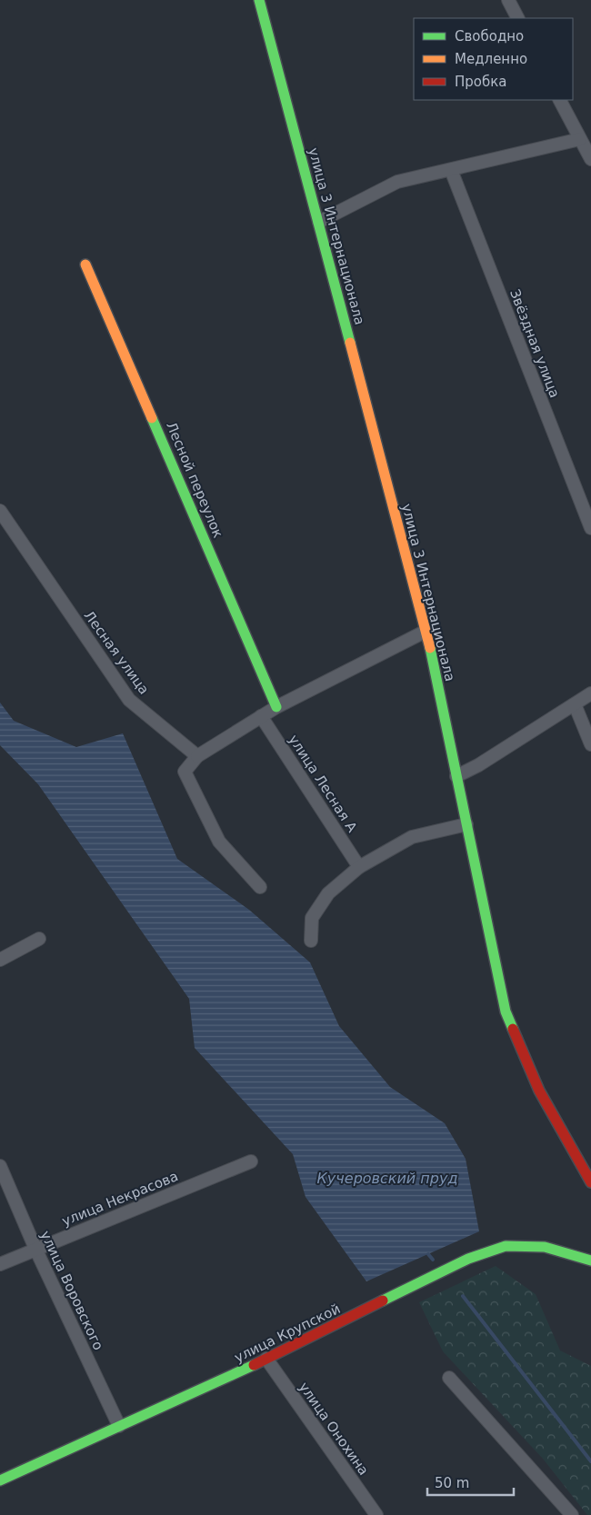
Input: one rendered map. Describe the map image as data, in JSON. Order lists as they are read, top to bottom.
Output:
{
  "streets": {
    "street": [
      "улица 3 Интернационала",
      "Звёздная улица",
      "Лесной переулок",
      "Лесная улица",
      "улица Лесная А",
      "улица Некрасова",
      "улица Воровского",
      "улица Крупской",
      "улица Онохина"
    ]
  },
  "crossings": [
    ["улица Некрасова", "улица Воровского"],
    ["улица Воровского", "улица Крупской"],
    ["улица Крупской", "улица Онохина"]
  ],
  "water": ["Кучеровский пруд"],
  "legend": ["Свободно", "Медленно", "Пробка"],
  "scale_bar": "50 m"
}
